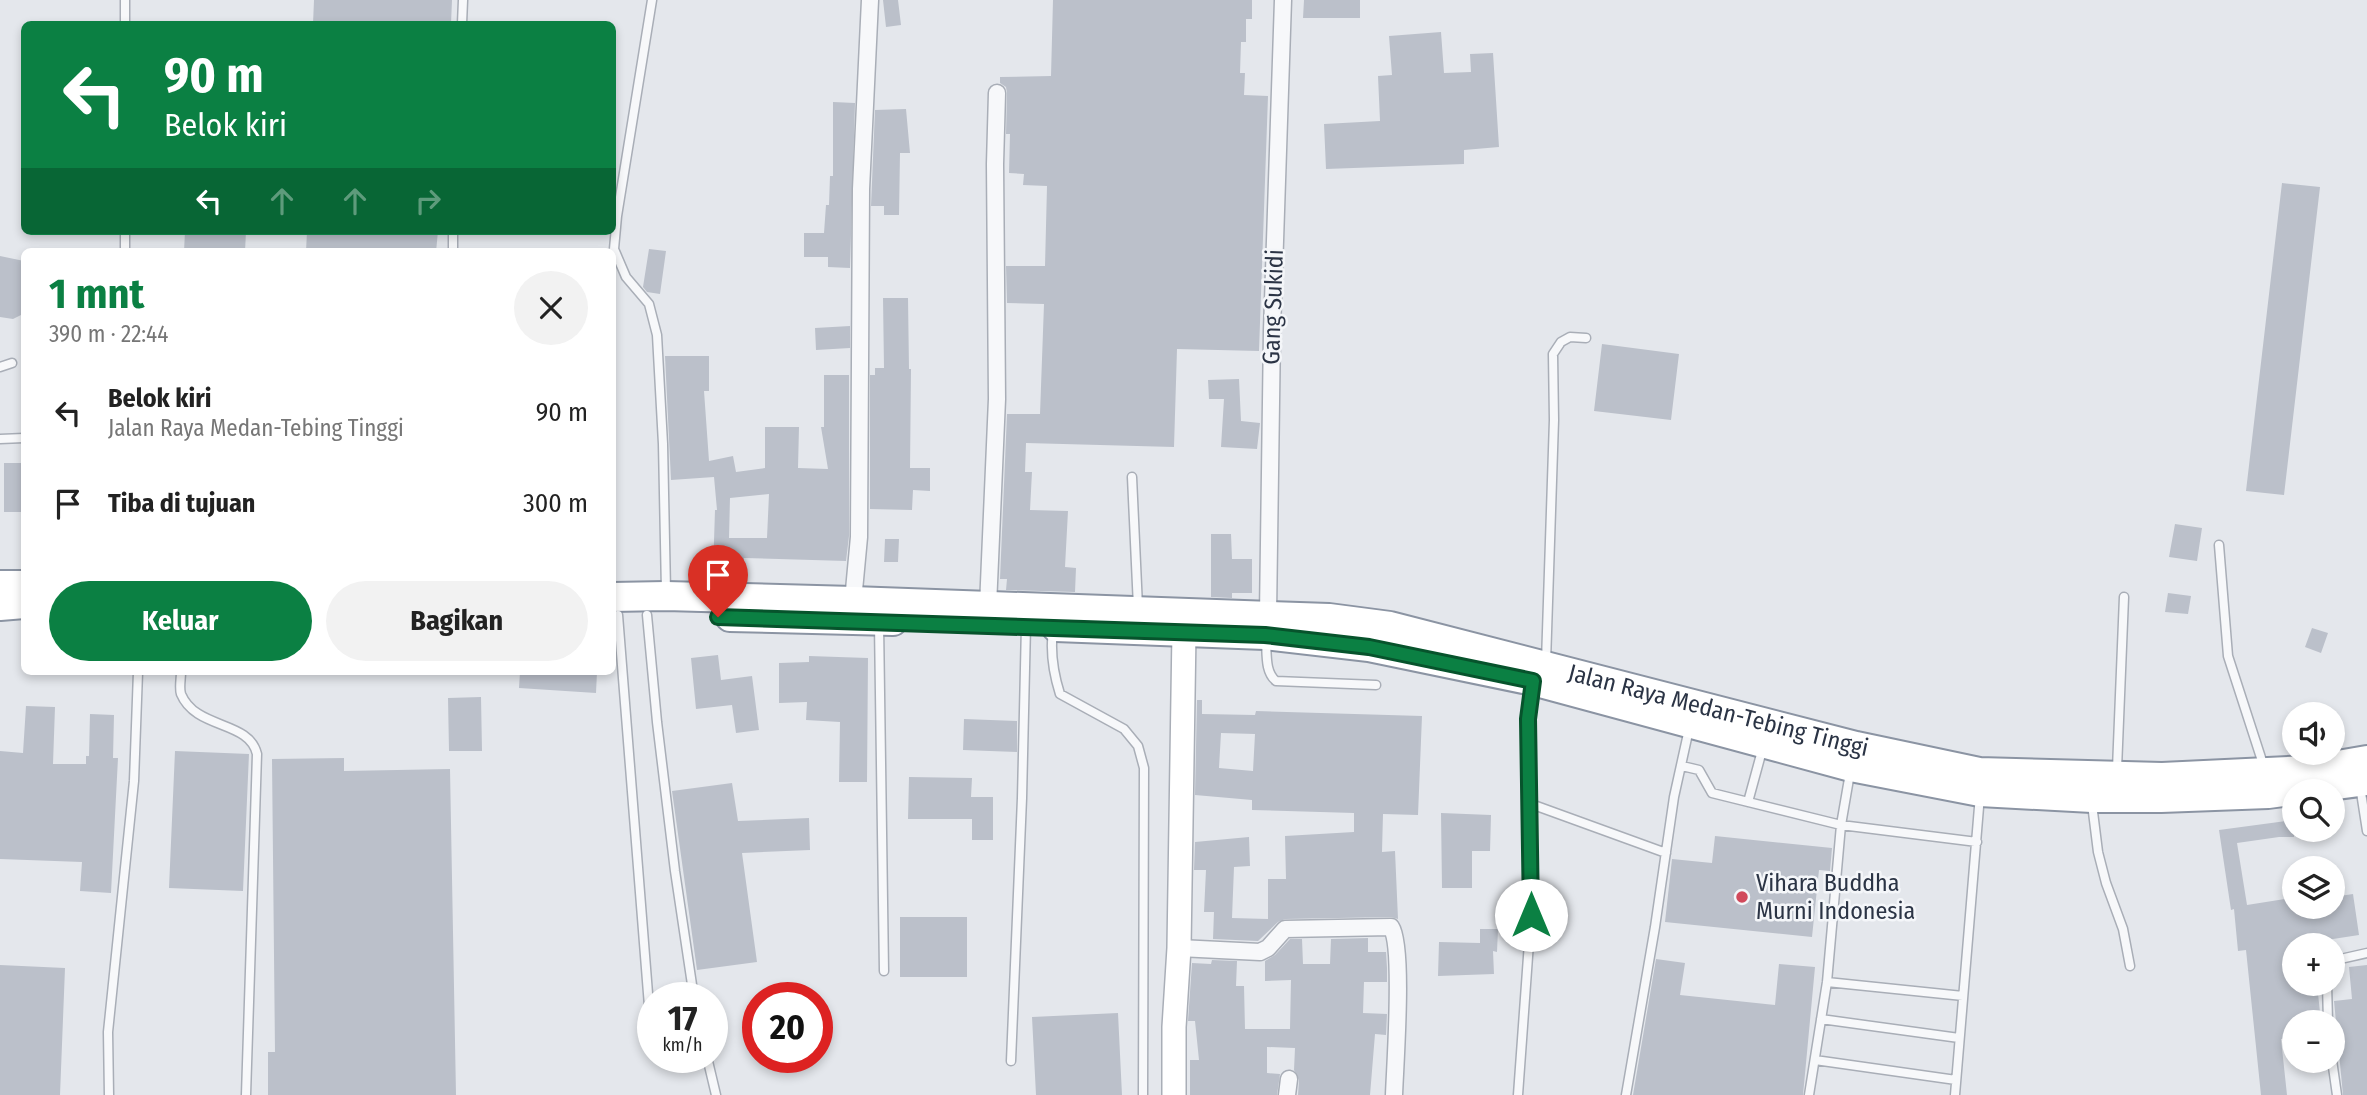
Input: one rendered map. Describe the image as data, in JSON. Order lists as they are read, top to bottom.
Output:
{
  "streets": {
    "highway": ["Jalan Raya Medan-Tebing Tinggi"],
    "street": ["Gang Sukidi"]
  },
  "crossings": [
    ["Gang Sukidi", "Jalan Raya Medan-Tebing Tinggi"]
  ],
  "places": ["Vihara Buddha Murni Indonesia"],
  "page": {
    "turn": ["90 m", "Belok kiri"],
    "heading": ["1 mnt", "390 m · 22:44"],
    "list": [
      {
        "name": "Belok kiri",
        "note": "Jalan Raya Medan-Tebing Tinggi",
        "value": "90 m"
      },
      {
        "name": "Tiba di tujuan",
        "value": "300 m"
      }
    ],
    "buttons": ["Keluar", "Bagikan"],
    "map_buttons": ["+", "−"],
    "speed": "17 km/h",
    "limit": "20"
  }
}
